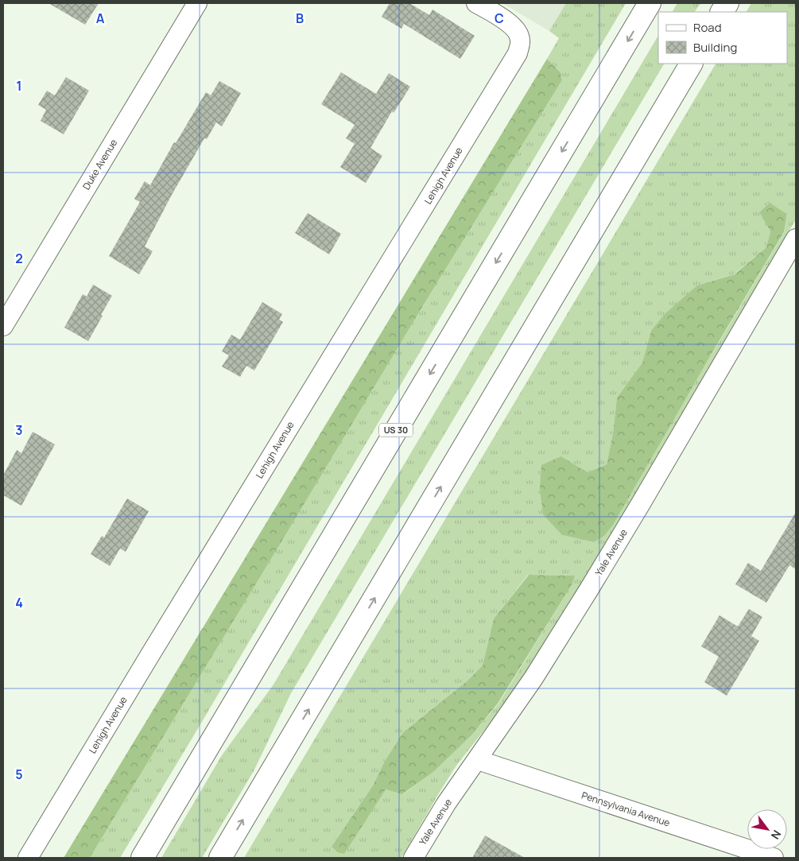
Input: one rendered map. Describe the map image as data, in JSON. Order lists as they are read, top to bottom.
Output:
{
  "streets": {
    "highway": ["US 30"],
    "street": [
      "Duke Avenue",
      "Lehigh Avenue",
      "Yale Avenue",
      "Pennsylvania Avenue"
    ]
  },
  "crossings": [
    ["Yale Avenue", "Pennsylvania Avenue"]
  ],
  "legend": ["Road", "Building"],
  "north": "bottom right",
  "grid": {
    "columns": ["A", "B", "C"],
    "rows": [
      "1",
      "2",
      "3",
      "4",
      "5"
    ]
  }
}
